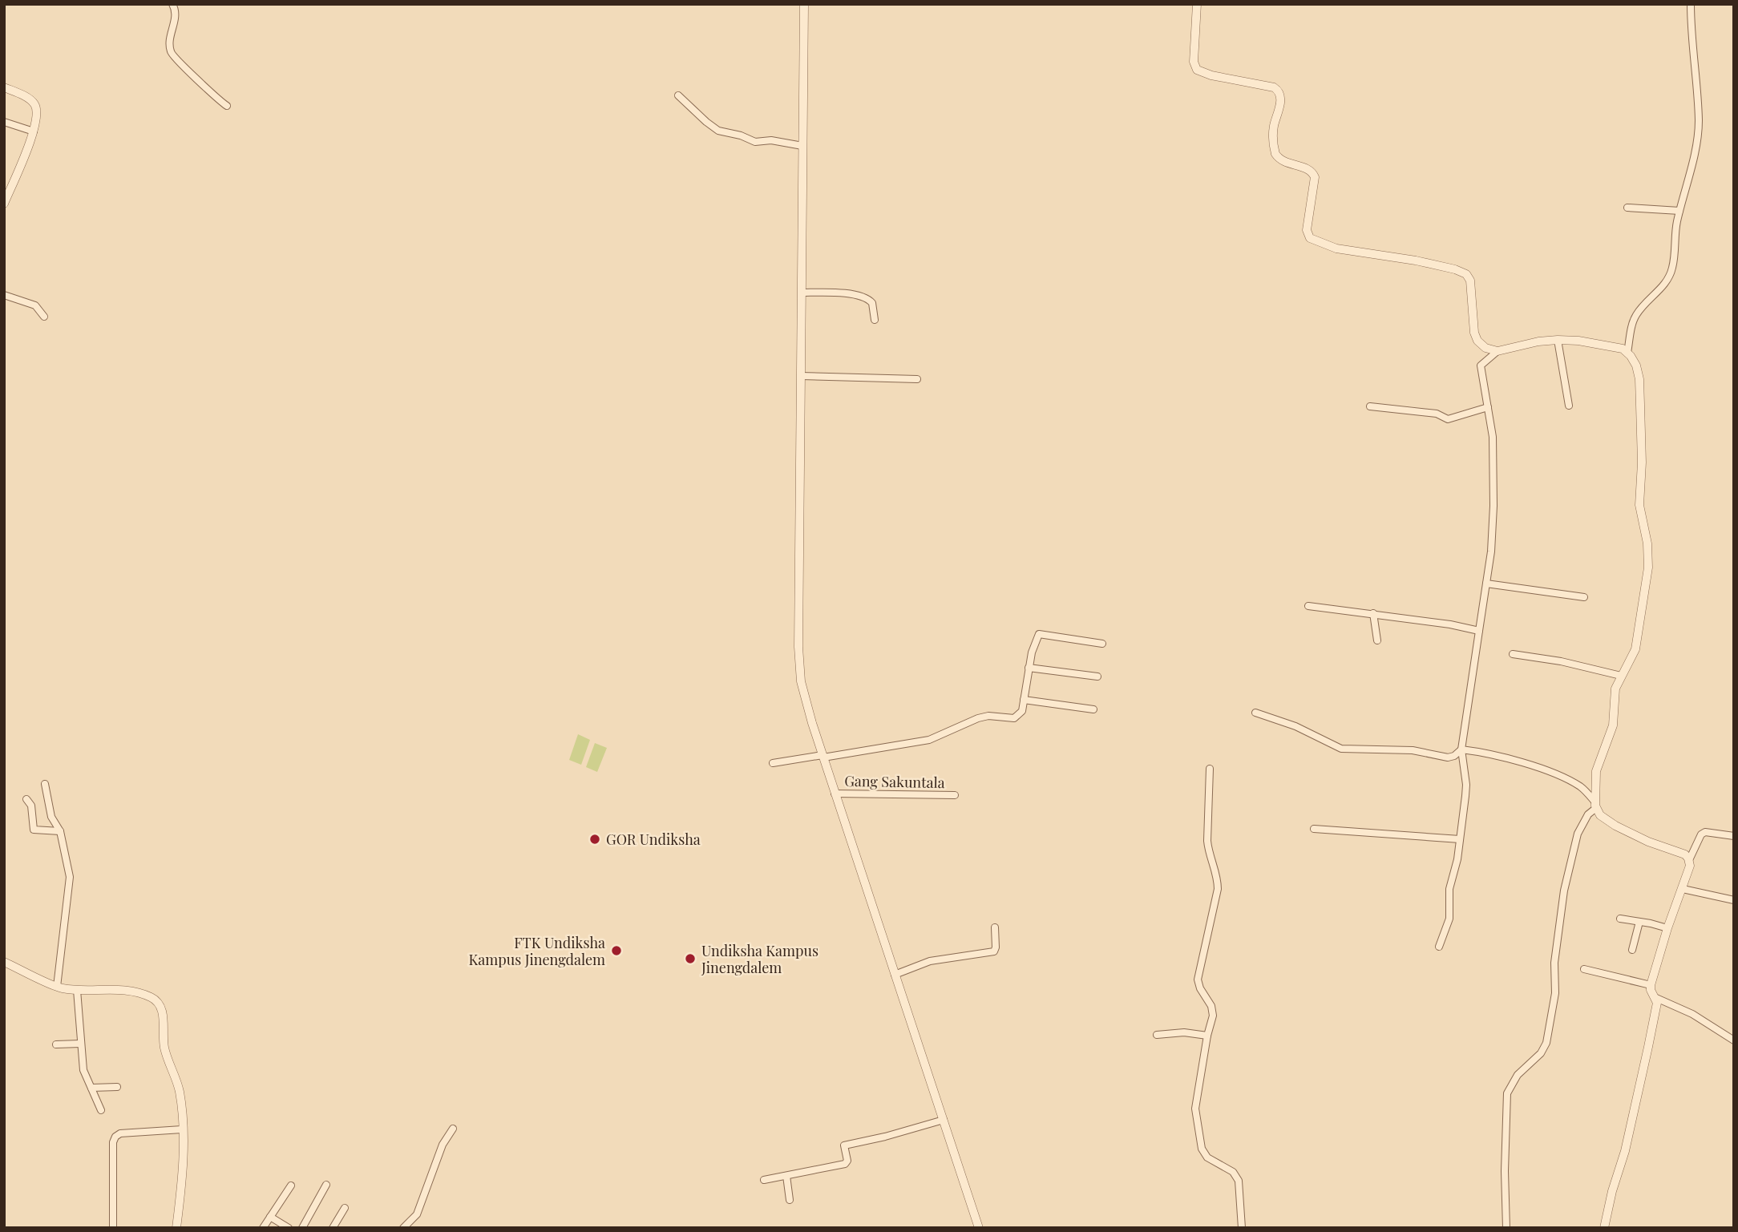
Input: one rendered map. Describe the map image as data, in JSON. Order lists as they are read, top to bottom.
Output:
{
  "streets": {
    "street": ["Gang Sakuntala"]
  },
  "places": ["GOR Undiksha", "FTK Undiksha Kampus Jinengdalem", "Undiksha Kampus Jinengdalem"]
}
